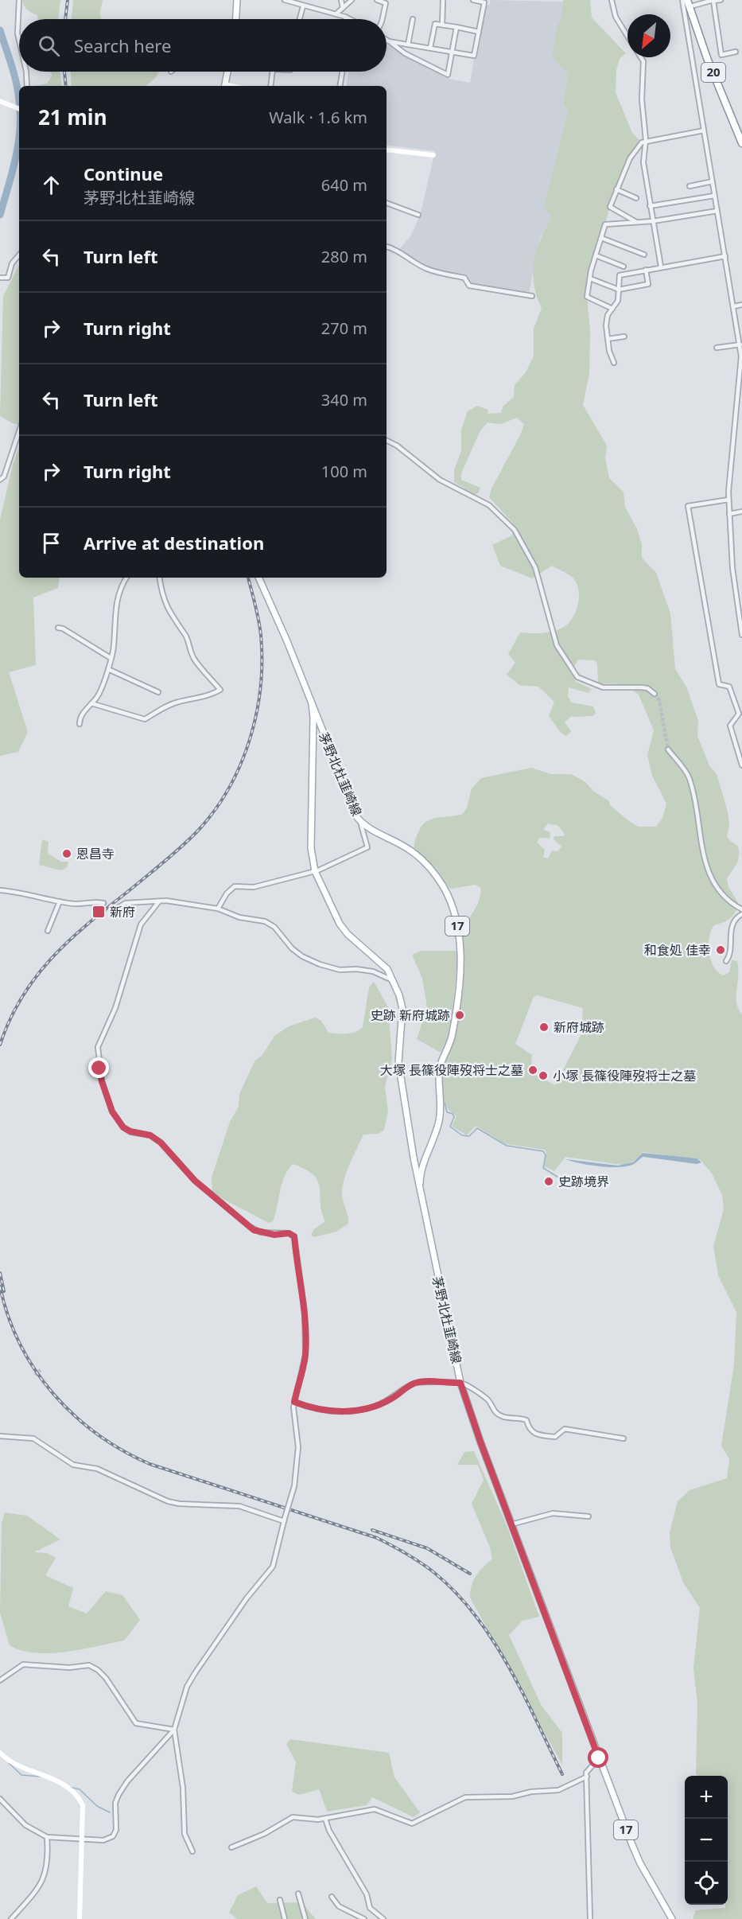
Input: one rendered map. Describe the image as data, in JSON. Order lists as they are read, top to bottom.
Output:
{
  "streets": {
    "highway": ["20"],
    "main road": ["茅野北杜韮崎線", "17"]
  },
  "places": {
    "other": [
      "恩昌寺",
      "和食処 佳幸",
      "史跡 新府城跡",
      "新府城跡",
      "大塚 長篠役陣歿将士之墓",
      "小塚 長篠役陣歿将士之墓",
      "史跡境界"
    ],
    "transit": ["新府"]
  },
  "north": "bottom left",
  "page": {
    "search": "Search here",
    "heading": ["21 min", "Walk · 1.6 km"],
    "list": [
      ["Continue", "茅野北杜韮崎線", "640 m"],
      ["Turn left", "280 m"],
      ["Turn right", "270 m"],
      ["Turn left", "340 m"],
      ["Turn right", "100 m"],
      "Arrive at destination"
    ],
    "map_buttons": ["+", "−"]
  }
}
